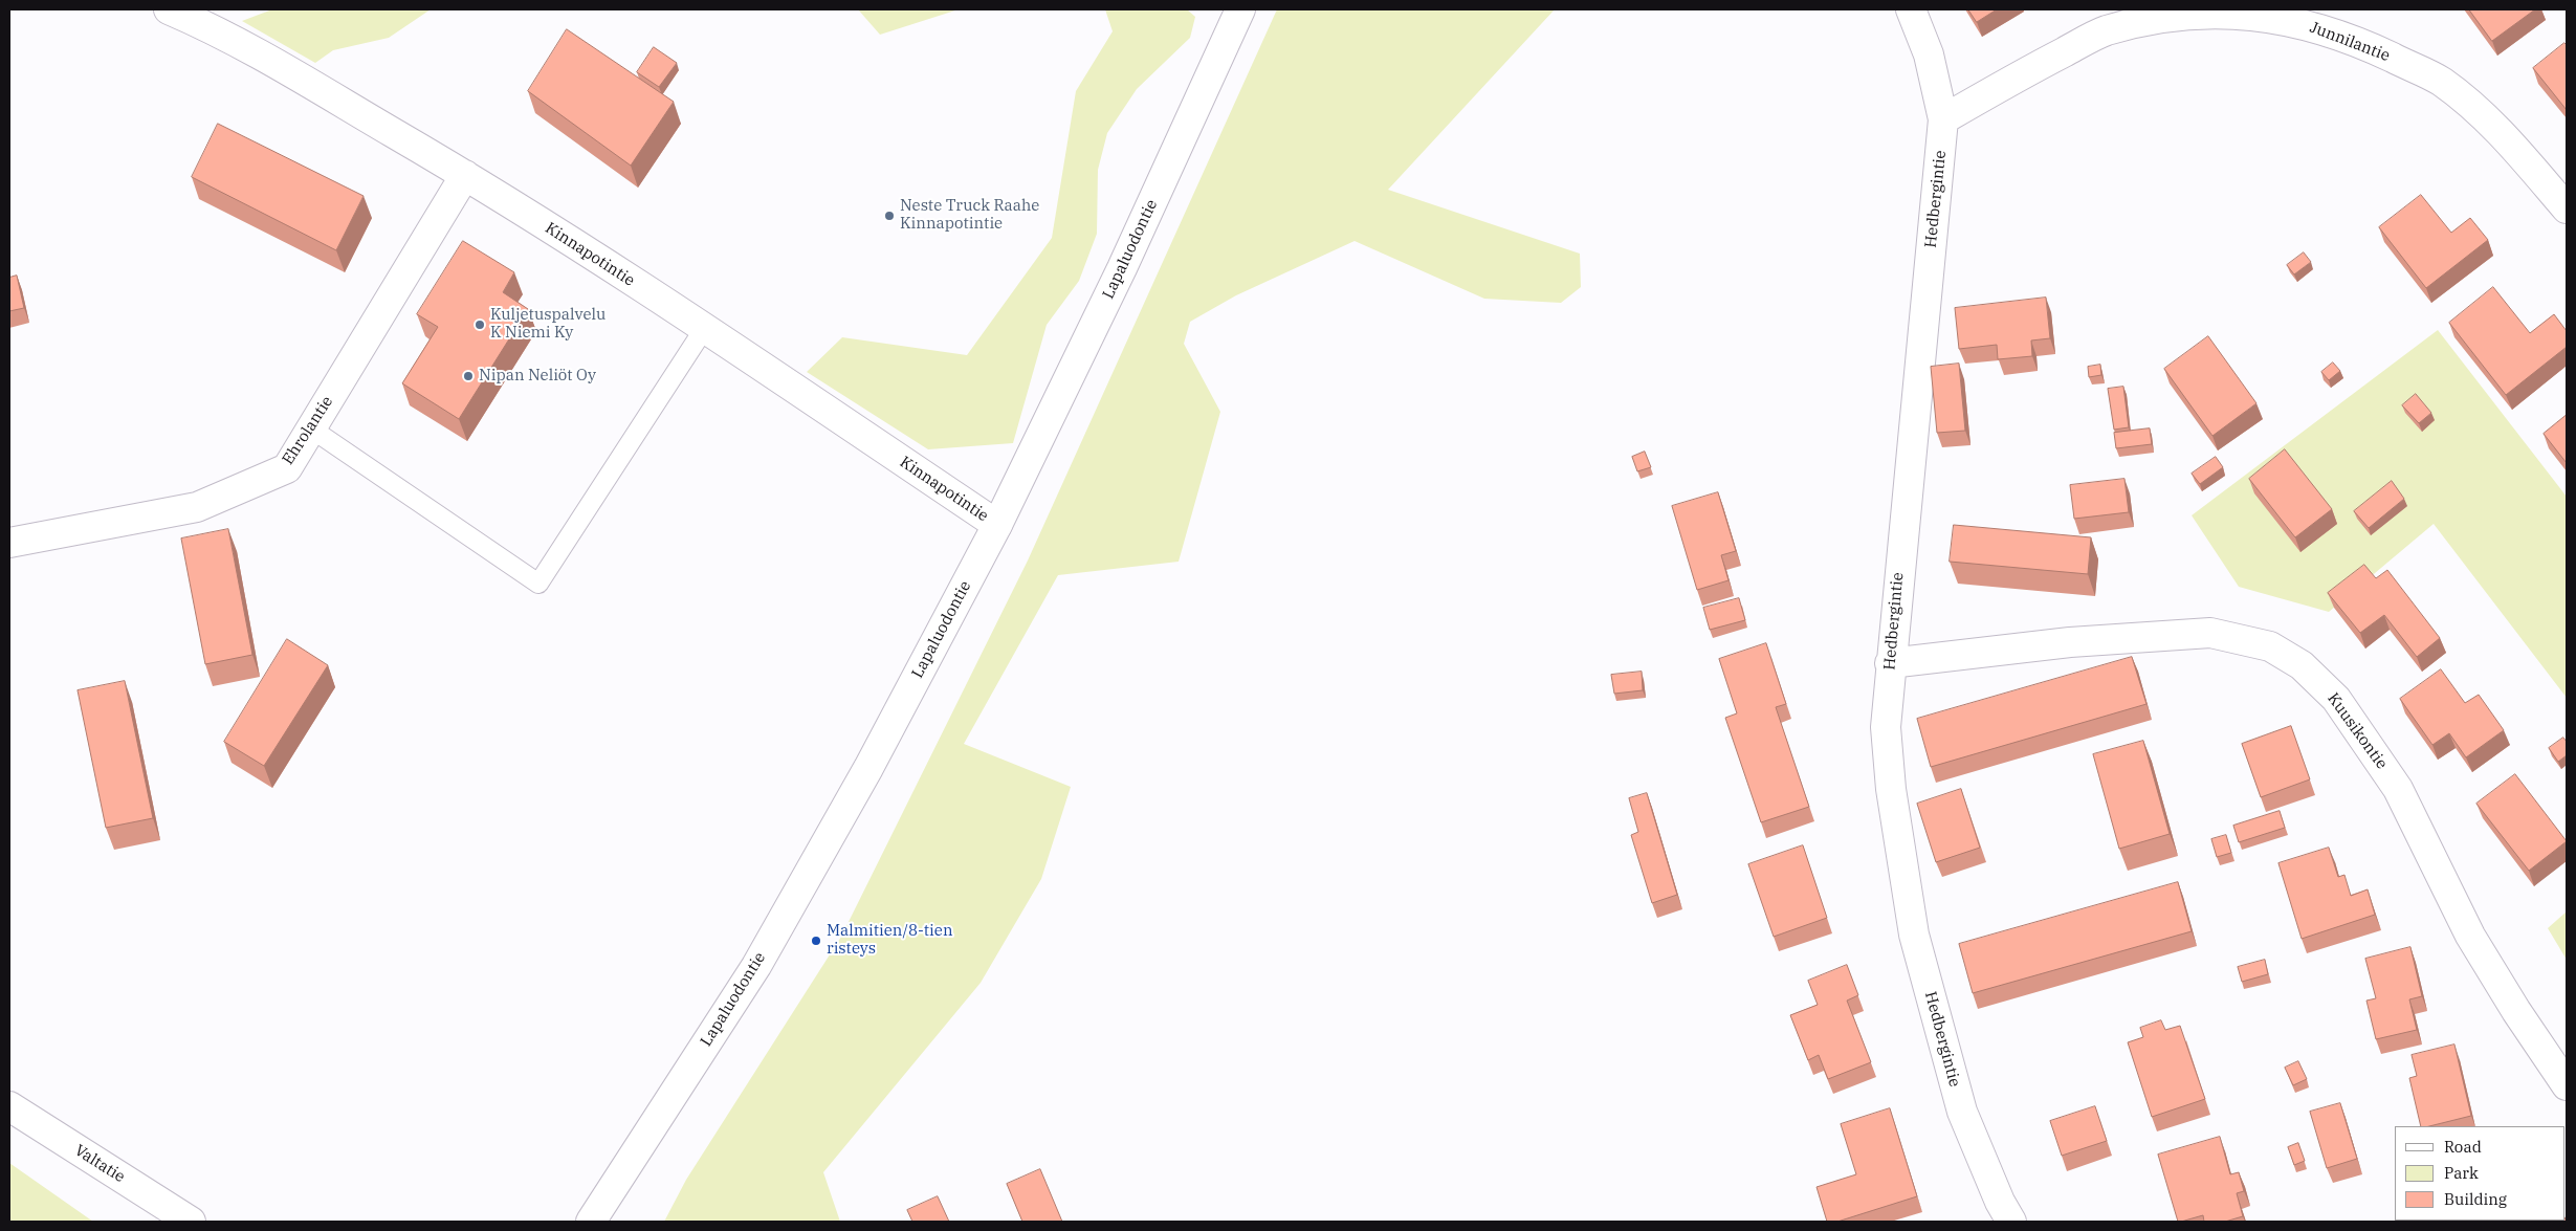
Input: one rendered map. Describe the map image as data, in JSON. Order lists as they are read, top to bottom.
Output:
{
  "streets": {
    "main road": [
      "Junnilantie",
      "Hedbergintie",
      "Lapaluodontie",
      "Kinnapotintie",
      "Ehrolantie",
      "Kuusikontie",
      "Valtatie"
    ]
  },
  "crossings": [
    ["Junnilantie", "Hedbergintie"],
    ["Hedbergintie", "Kuusikontie"],
    ["Lapaluodontie", "Kinnapotintie"],
    ["Kinnapotintie", "Ehrolantie"]
  ],
  "places": [
    "Neste Truck Raahe Kinnapotintie",
    "Kuljetuspalvelu K Niemi Ky",
    "Nipan Neliöt Oy",
    "Malmitien/8-tien risteys"
  ],
  "legend": ["Road", "Park", "Building"]
}
